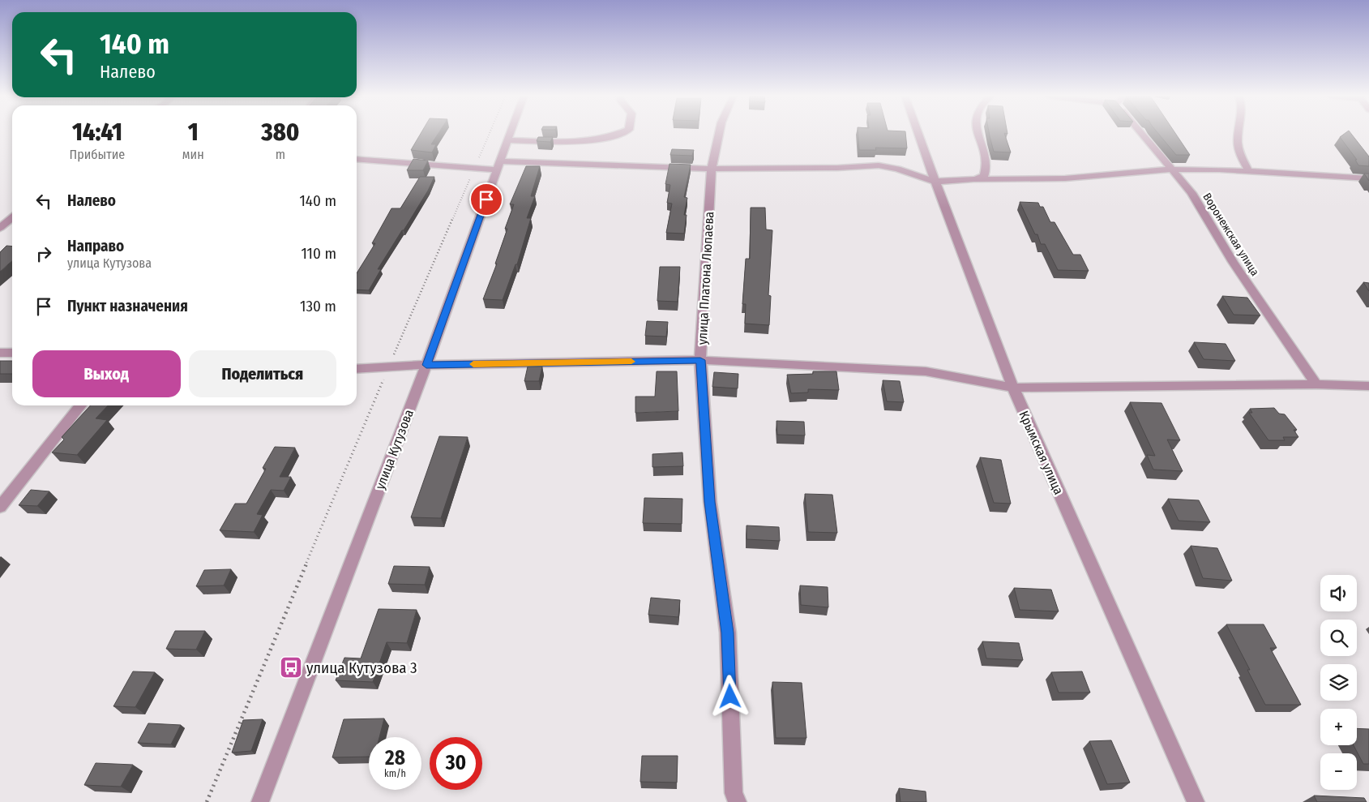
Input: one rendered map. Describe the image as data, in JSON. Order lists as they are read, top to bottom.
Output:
{
  "streets": {
    "street": [
      "Воронежская улица",
      "улица Платона Люпаева",
      "улица Кутузова",
      "Крымская улица"
    ]
  },
  "places": {
    "bus stop": ["улица Кутузова 3"]
  },
  "page": {
    "turn": ["140 m", "Налево"],
    "eta": [
      "14:41",
      "Прибытие",
      "1",
      "мин",
      "380",
      "m"
    ],
    "list": [
      {
        "name": "Налево",
        "value": "140 m"
      },
      {
        "name": "Направо",
        "note": "улица Кутузова",
        "value": "110 m"
      },
      {
        "name": "Пункт назначения",
        "value": "130 m"
      }
    ],
    "buttons": ["Выход", "Поделиться"],
    "map_buttons": ["+", "−"],
    "speed": "28 km/h",
    "limit": "30"
  }
}
